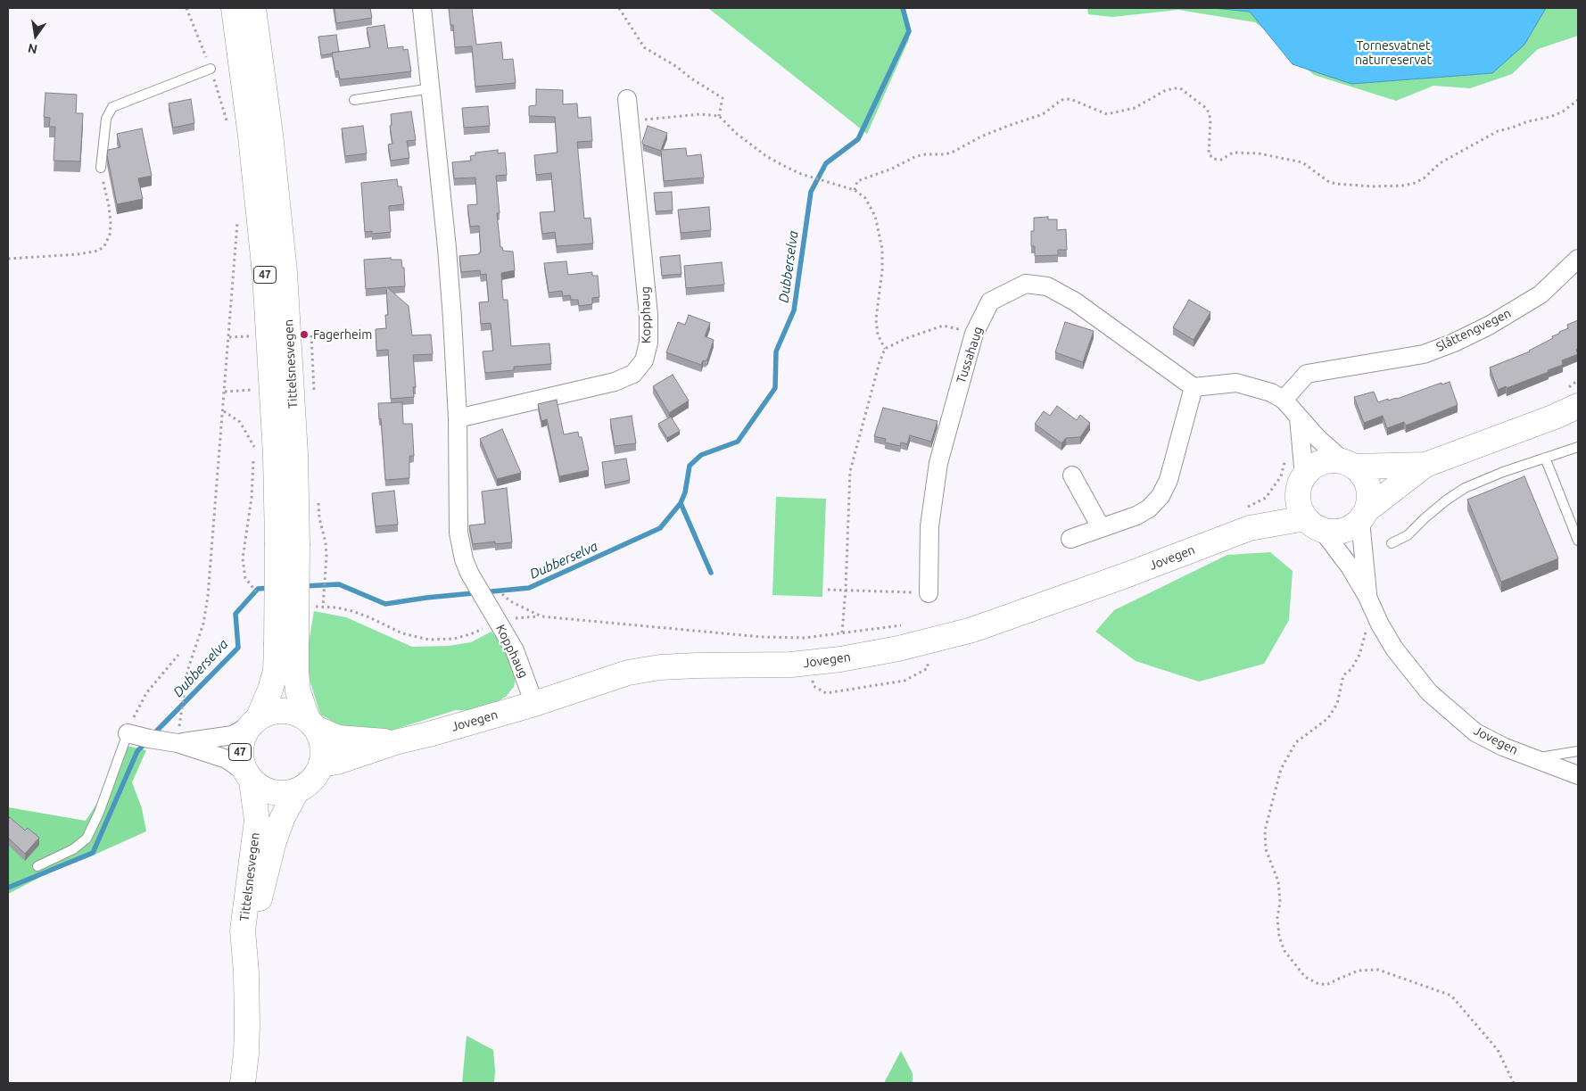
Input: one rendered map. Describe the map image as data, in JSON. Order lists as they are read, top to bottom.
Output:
{
  "streets": {
    "main road": ["47", "Tittelsnesvegen", "Jovegen"],
    "street": ["Kopphaug", "Slåttengvegen", "Tussahaug"]
  },
  "crossings": [
    ["47", "Tittelsnesvegen"],
    ["47", "Jovegen"],
    ["Kopphaug", "Jovegen"],
    ["Tittelsnesvegen", "Jovegen"]
  ],
  "water": ["Dubberselva"],
  "parks": ["Tornesvatnet naturreservat"],
  "places": ["Fagerheim"],
  "north": "bottom"
}
